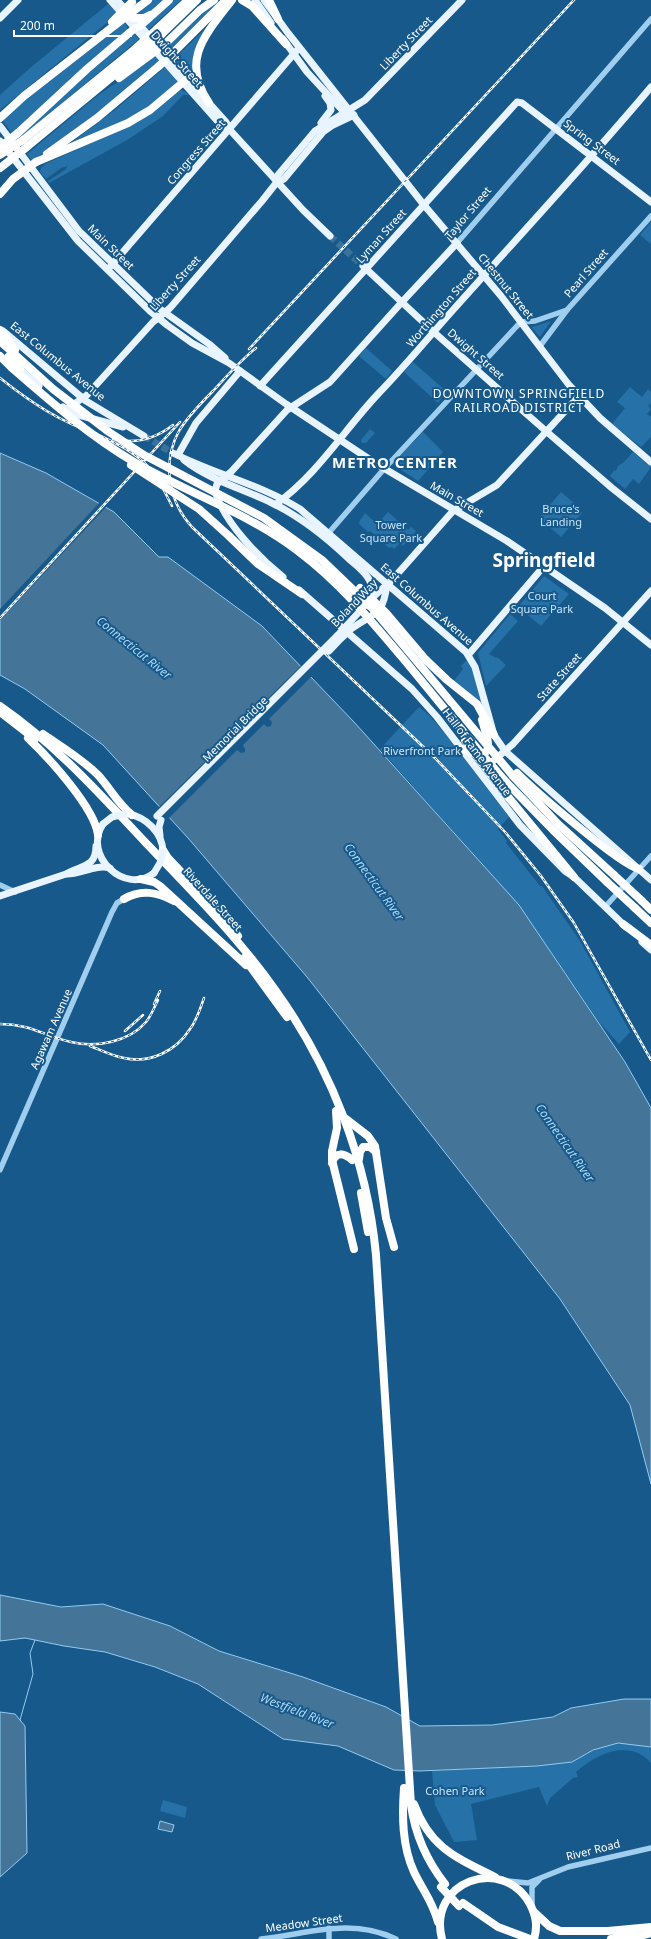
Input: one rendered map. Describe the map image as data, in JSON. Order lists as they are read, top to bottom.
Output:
{
  "streets": {
    "highway": ["Riverdale Street"],
    "main road": [
      "Liberty Street",
      "Dwight Street",
      "Spring Street",
      "Congress Street",
      "Taylor Street",
      "Lyman Street",
      "Main Street",
      "Chestnut Street",
      "Worthington Street",
      "East Columbus Avenue",
      "Boland Way",
      "State Street",
      "Memorial Bridge",
      "Hall of Fame Avenue"
    ],
    "street": [
      "Pearl Street",
      "Agawam Avenue",
      "River Road",
      "Meadow Street"
    ]
  },
  "crossings": [
    ["Liberty Street", "Dwight Street"],
    ["Liberty Street", "Main Street"],
    ["Liberty Street", "Chestnut Street"],
    ["Liberty Street", "East Columbus Avenue"],
    ["Dwight Street", "Congress Street"],
    ["Dwight Street", "Taylor Street"],
    ["Dwight Street", "Lyman Street"],
    ["Dwight Street", "Worthington Street"],
    ["Dwight Street", "Boland Way"],
    ["Spring Street", "Taylor Street"],
    ["Spring Street", "Lyman Street"],
    ["Spring Street", "Worthington Street"],
    ["Congress Street", "Main Street"],
    ["Congress Street", "Chestnut Street"],
    ["Taylor Street", "Main Street"],
    ["Taylor Street", "Chestnut Street"],
    ["Taylor Street", "East Columbus Avenue"],
    ["Taylor Street", "Hall of Fame Avenue"],
    ["Lyman Street", "Main Street"],
    ["Lyman Street", "Chestnut Street"],
    ["Main Street", "Worthington Street"],
    ["Main Street", "East Columbus Avenue"],
    ["Main Street", "Boland Way"],
    ["Main Street", "State Street"],
    ["Pearl Street", "Chestnut Street"],
    ["Chestnut Street", "Worthington Street"],
    ["Chestnut Street", "Boland Way"],
    ["Worthington Street", "East Columbus Avenue"],
    ["East Columbus Avenue", "Boland Way"],
    ["East Columbus Avenue", "State Street"],
    ["East Columbus Avenue", "Hall of Fame Avenue"],
    ["Boland Way", "Memorial Bridge"],
    ["Boland Way", "Hall of Fame Avenue"],
    ["State Street", "Hall of Fame Avenue"]
  ],
  "districts": ["DOWNTOWN SPRINGFIELD RAILROAD DISTRICT", "METRO CENTER", "Springfield"],
  "water": ["Connecticut River", "Westfield River"],
  "parks": [
    "Bruce's Landing",
    "Tower Square Park",
    "Court Square Park",
    "Riverfront Park",
    "Cohen Park"
  ],
  "scale_bar": "200 m"
}
